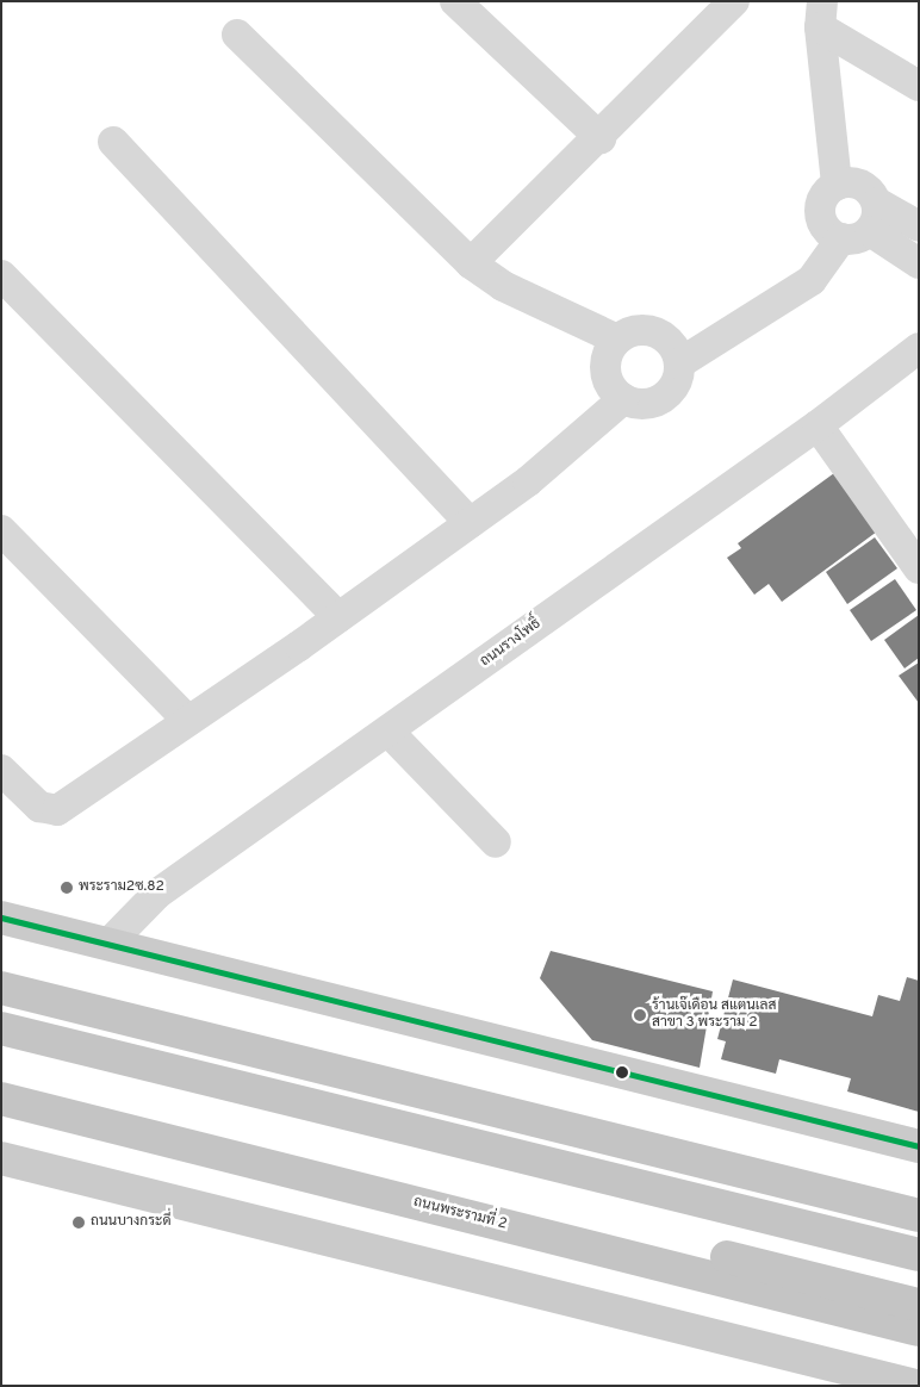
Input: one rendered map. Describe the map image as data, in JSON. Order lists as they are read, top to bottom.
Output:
{
  "streets": {
    "highway": ["ถนนพระรามที่ 2"],
    "street": ["ถนนรางโพธิ์"]
  },
  "places": ["พระราม2ซ.82", "ร้านเจ๊เดือน สแตนเลส สาขา 3 พระราม 2", "ถนนบางกระดี่"]
}
